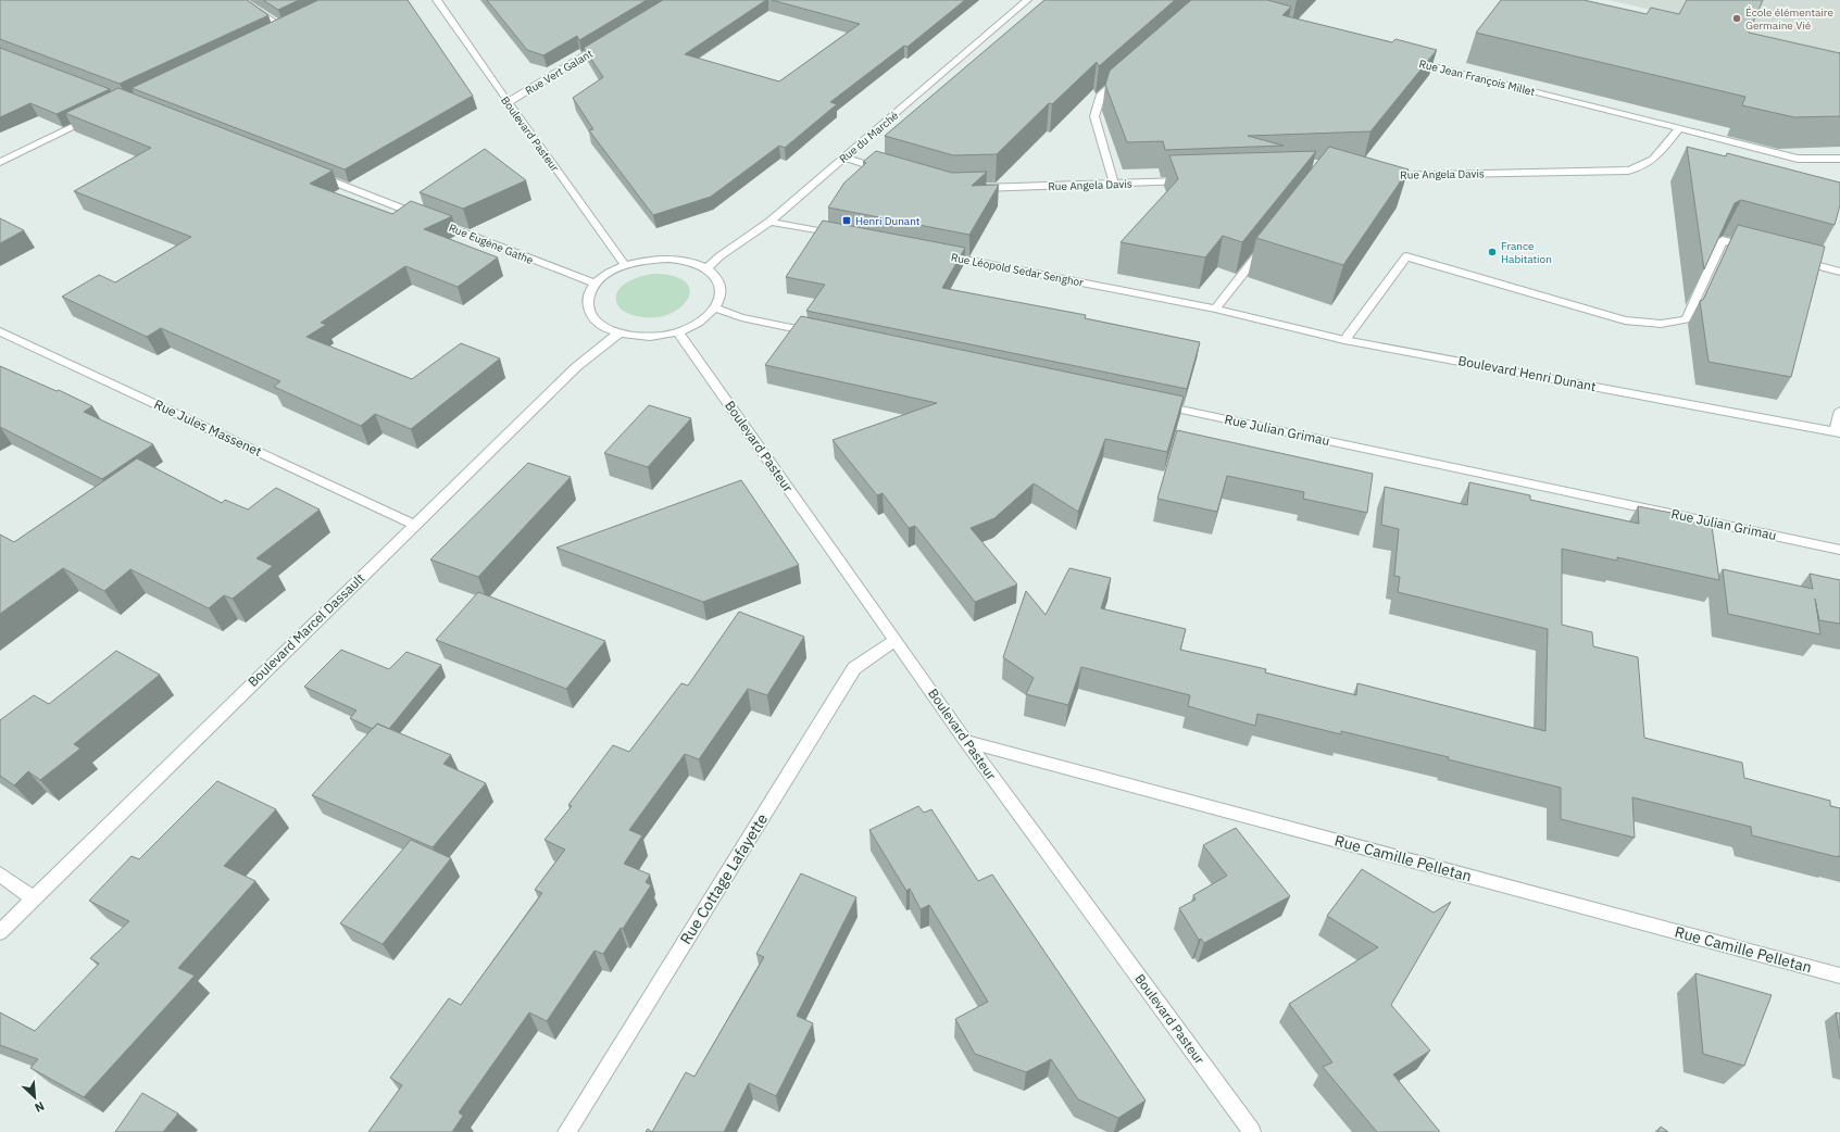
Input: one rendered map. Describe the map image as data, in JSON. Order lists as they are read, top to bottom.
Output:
{
  "streets": {
    "street": [
      "Rue Vert Galant",
      "Rue Jean François Millet",
      "Boulevard Pasteur",
      "Rue du Marché",
      "Rue Angela Davis",
      "Rue Eugène Gathe",
      "Rue Léopold Sedar Senghor",
      "Boulevard Henri Dunant",
      "Rue Jules Massenet",
      "Rue Julian Grimau",
      "Boulevard Marcel Dassault",
      "Rue Camille Pelletan",
      "Rue Cottage Lafayette"
    ]
  },
  "crossings": [
    ["Rue Vert Galant", "Boulevard Pasteur"],
    ["Rue Jean François Millet", "Rue Angela Davis"],
    ["Boulevard Pasteur", "Rue du Marché"],
    ["Boulevard Pasteur", "Rue Eugène Gathe"],
    ["Boulevard Pasteur", "Boulevard Marcel Dassault"],
    ["Boulevard Pasteur", "Rue Camille Pelletan"],
    ["Boulevard Pasteur", "Rue Cottage Lafayette"],
    ["Rue du Marché", "Rue Eugène Gathe"],
    ["Rue du Marché", "Boulevard Marcel Dassault"],
    ["Rue Eugène Gathe", "Boulevard Marcel Dassault"],
    ["Rue Léopold Sedar Senghor", "Boulevard Henri Dunant"],
    ["Rue Jules Massenet", "Boulevard Marcel Dassault"]
  ],
  "places": {
    "other": ["École élémentaire Germaine Vié", "France Habitation"],
    "transit": ["Henri Dunant"]
  },
  "north": "bottom right"
}
